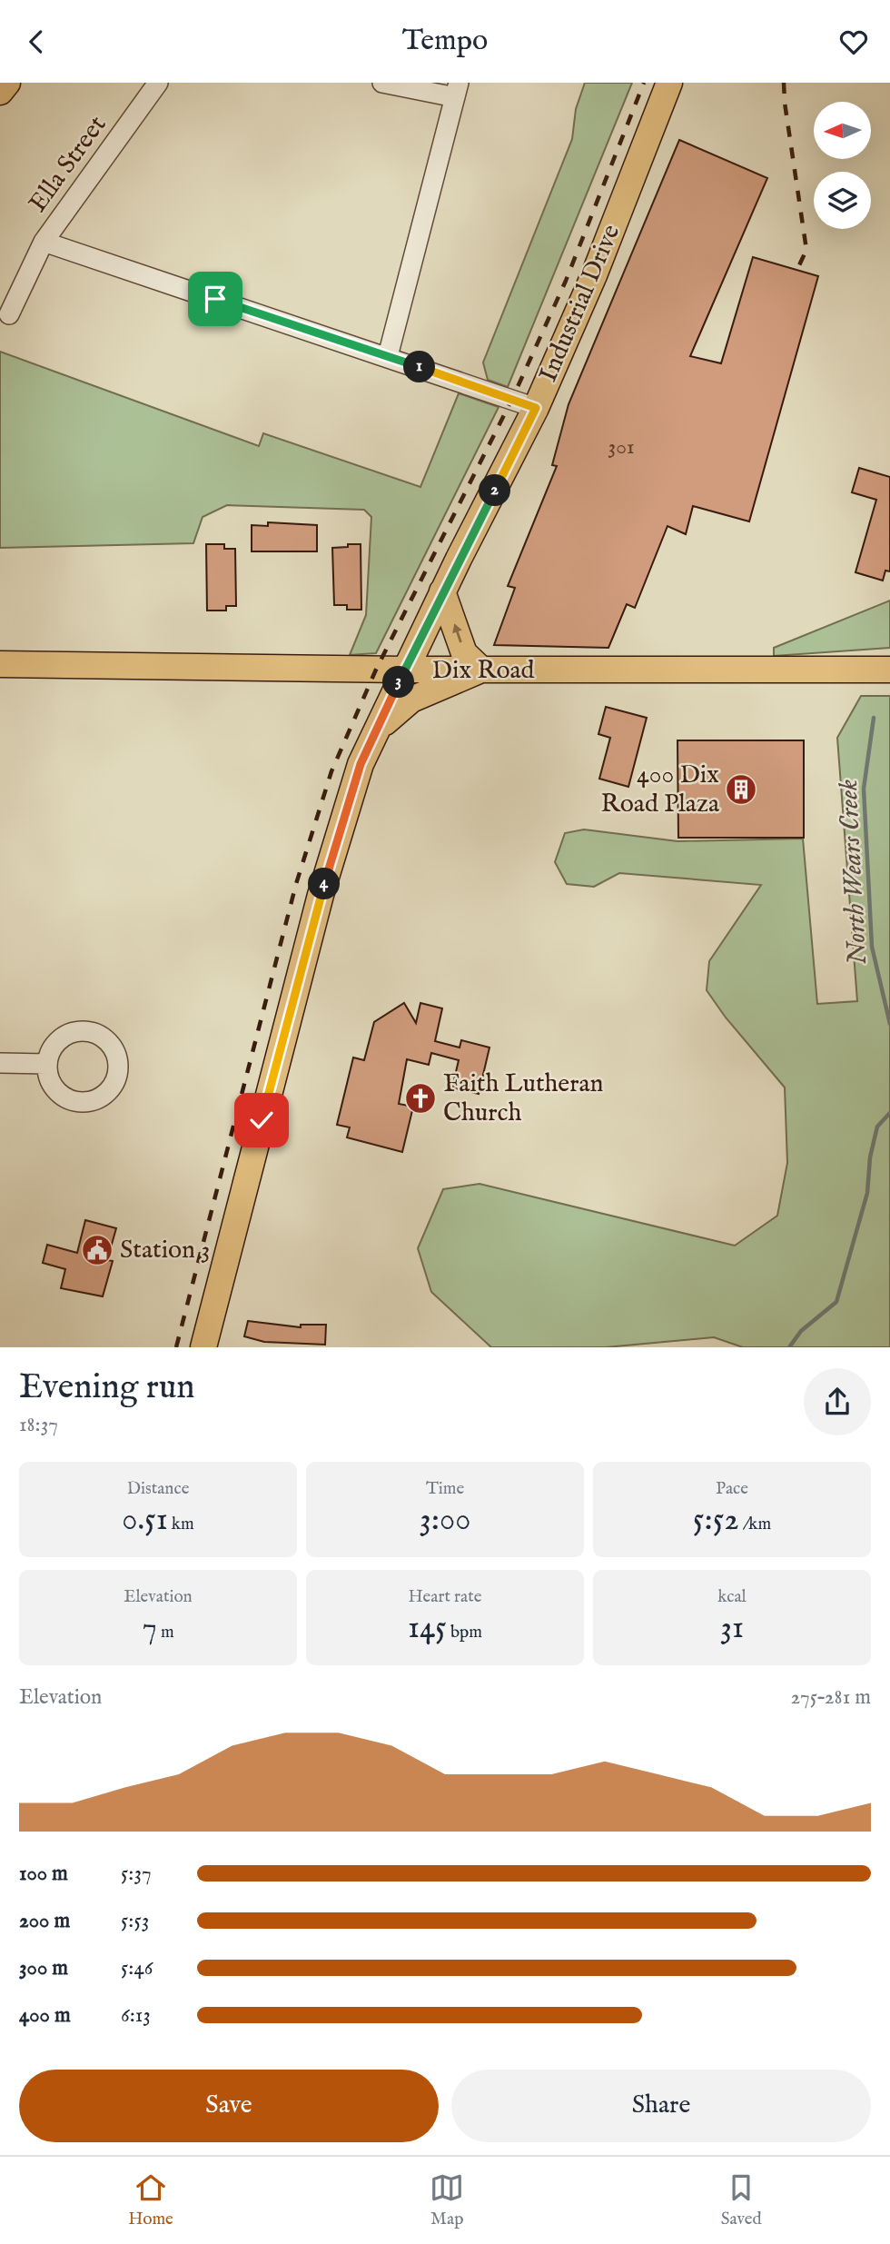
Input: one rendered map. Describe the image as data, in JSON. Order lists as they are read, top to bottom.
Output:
{
  "streets": {
    "main road": ["Industrial Drive", "Dix Road"],
    "street": ["Ella Street"]
  },
  "crossings": [
    ["Industrial Drive", "Dix Road"]
  ],
  "water": ["North Wears Creek"],
  "places": {
    "building": ["400 Dix Road Plaza"],
    "church": ["Faith Lutheran Church"],
    "public building": ["Station 3"]
  },
  "house_numbers": ["301"],
  "north": "left",
  "page": {
    "header": "Tempo",
    "pins": [
      "1",
      "2",
      "3",
      "4"
    ],
    "heading": ["Evening run", "18:37"],
    "stats": [
      ["Distance", "0.51 km"],
      ["Time", "3:00"],
      ["Pace", "5:52 /km"],
      ["Elevation", "7 m"],
      ["Heart rate", "145 bpm"],
      ["kcal", "31"]
    ],
    "chart": ["Elevation", "275–281 m"],
    "list": [
      {
        "name": "100 m",
        "note": "5:37"
      },
      {
        "name": "200 m",
        "note": "5:53"
      },
      {
        "name": "300 m",
        "note": "5:46"
      },
      {
        "name": "400 m",
        "note": "6:13"
      }
    ],
    "buttons": ["Save", "Share"],
    "tabs": ["Home", "Map", "Saved"]
  }
}
